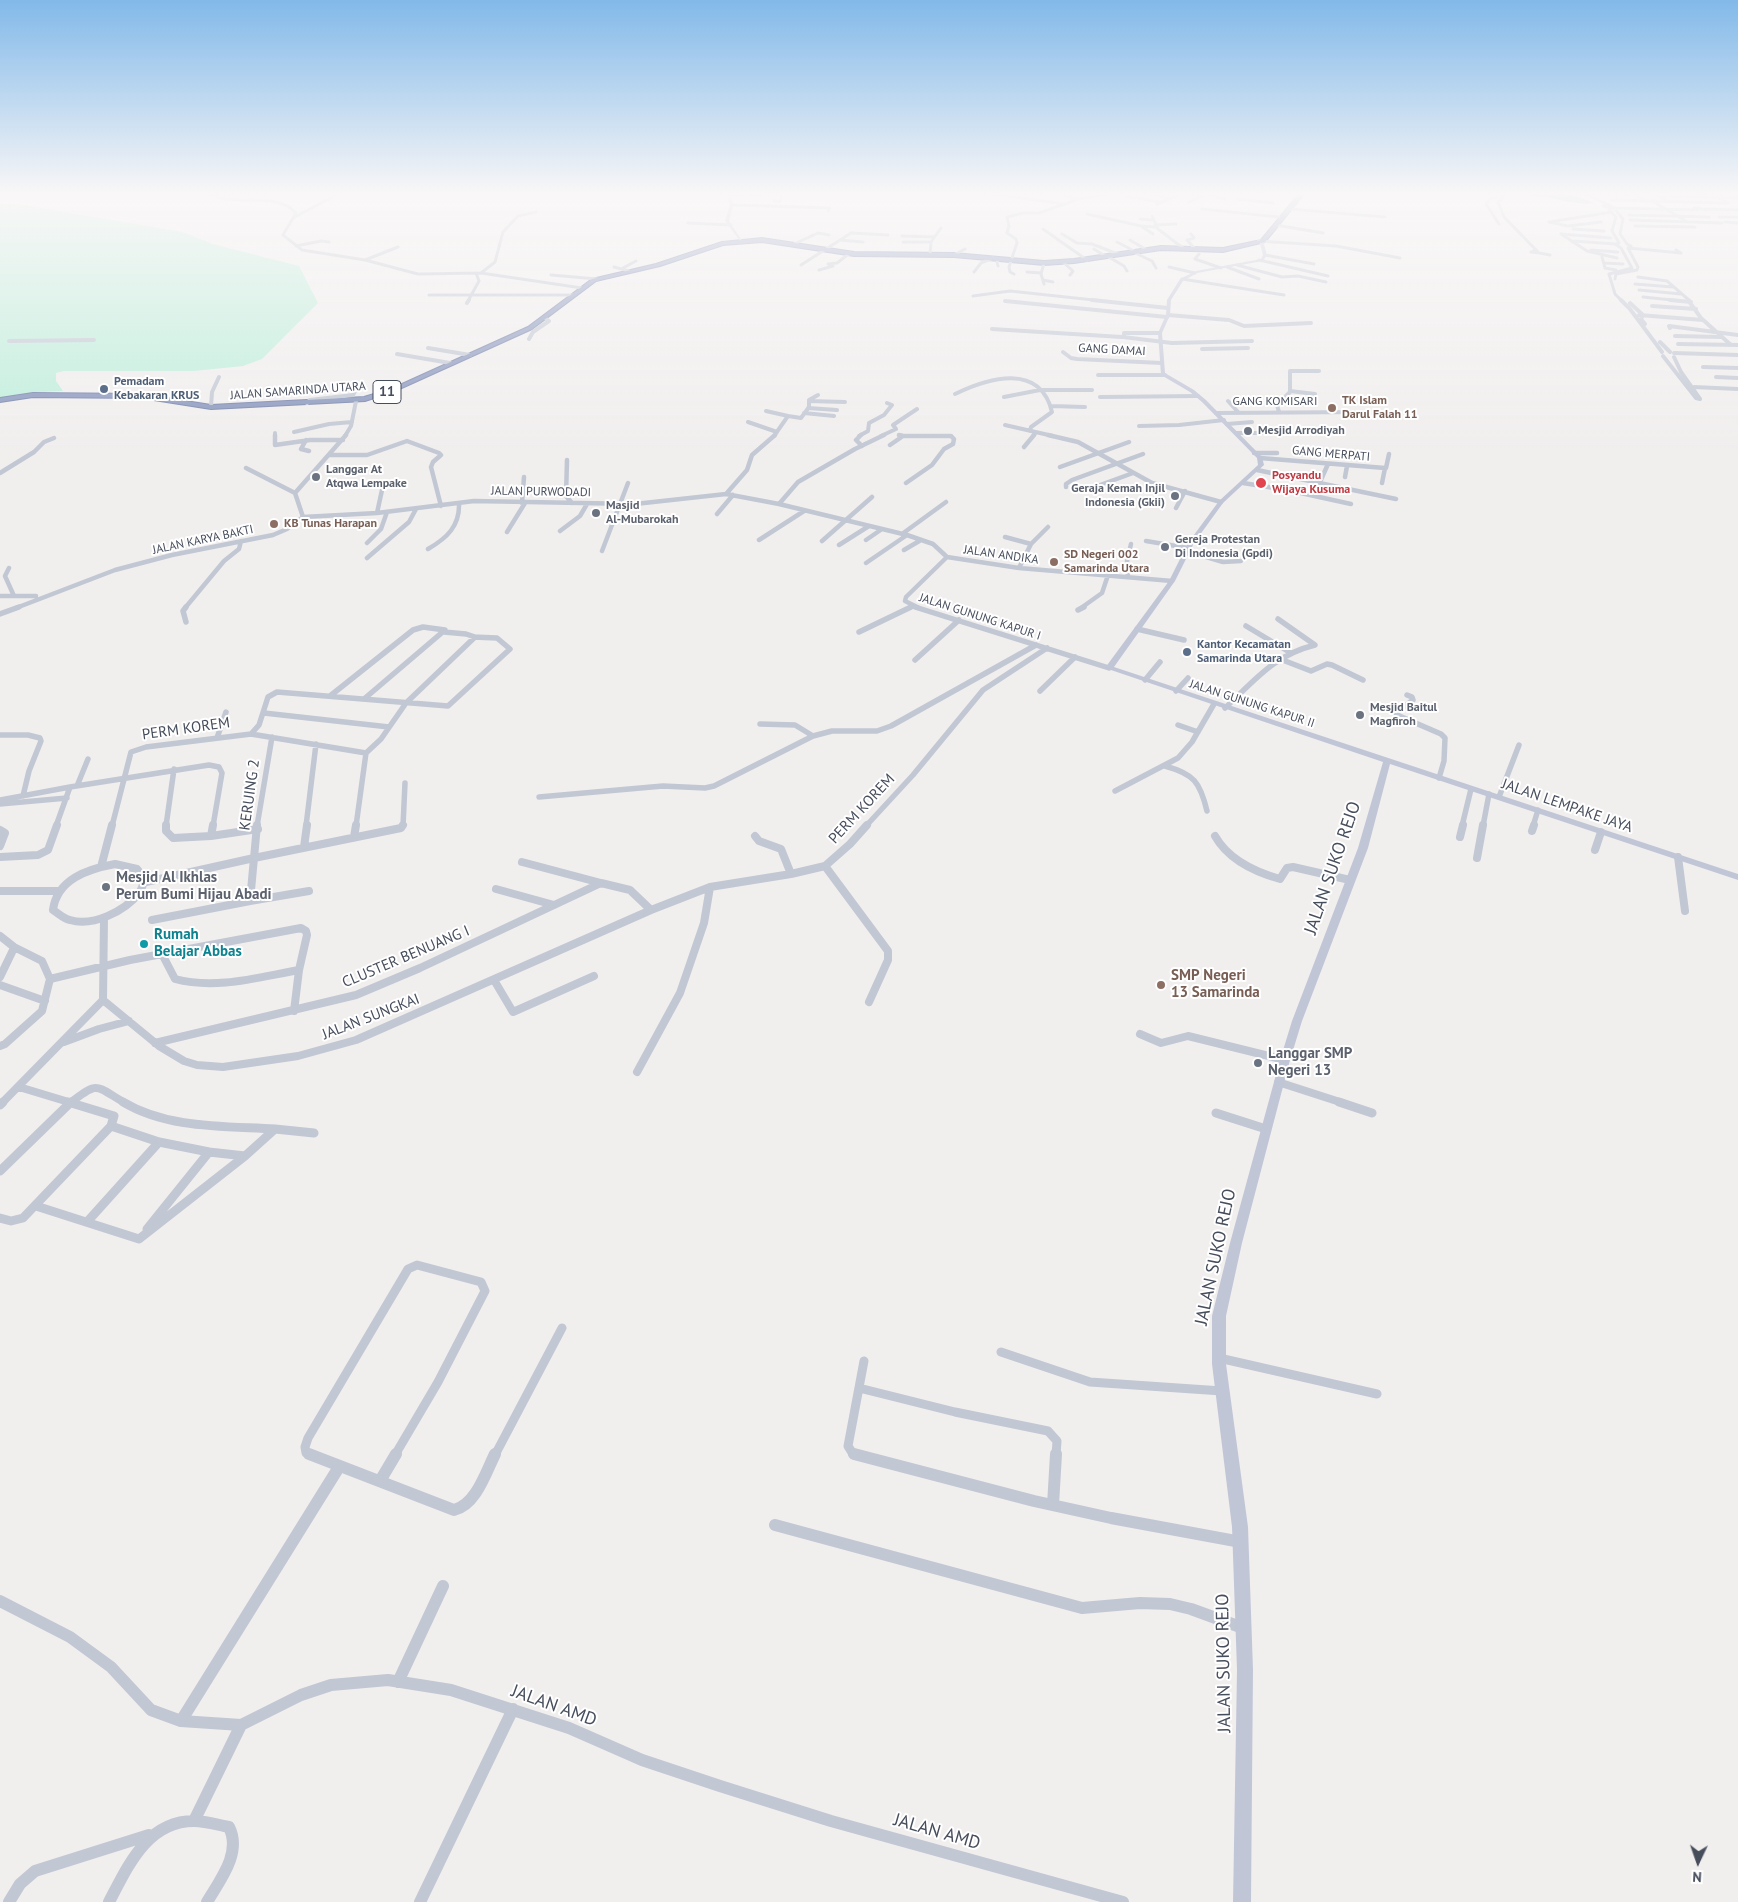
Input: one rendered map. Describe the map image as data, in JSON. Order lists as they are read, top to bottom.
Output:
{
  "streets": {
    "highway": ["JALAN SAMARINDA UTARA", "11"],
    "main road": ["JALAN GUNUNG KAPUR II", "JALAN LEMPAKE JAYA", "JALAN SUKO REJO"],
    "street": [
      "GANG DAMAI",
      "GANG KOMISARI",
      "GANG MERPATI",
      "JALAN PURWODADI",
      "JALAN KARYA BAKTI",
      "JALAN ANDIKA",
      "JALAN GUNUNG KAPUR I",
      "PERM KOREM",
      "KERUING 2",
      "CLUSTER BENUANG I",
      "JALAN SUNGKAI",
      "JALAN AMD"
    ]
  },
  "crossings": [
    ["JALAN PURWODADI", "JALAN KARYA BAKTI"],
    ["JALAN PURWODADI", "JALAN ANDIKA"],
    ["JALAN PURWODADI", "JALAN GUNUNG KAPUR I"],
    ["JALAN ANDIKA", "JALAN GUNUNG KAPUR I"],
    ["JALAN GUNUNG KAPUR I", "JALAN GUNUNG KAPUR II"],
    ["JALAN GUNUNG KAPUR I", "PERM KOREM"],
    ["JALAN GUNUNG KAPUR II", "JALAN LEMPAKE JAYA"],
    ["JALAN GUNUNG KAPUR II", "JALAN SUKO REJO"],
    ["PERM KOREM", "JALAN SUNGKAI"],
    ["JALAN LEMPAKE JAYA", "JALAN SUKO REJO"],
    ["CLUSTER BENUANG I", "JALAN SUNGKAI"]
  ],
  "places": [
    "Pemadam Kebakaran KRUS",
    "TK Islam Darul Falah 11",
    "Mesjid Arrodiyah",
    "Langgar At Atqwa Lempake",
    "Posyandu Wijaya Kusuma",
    "Geraja Kemah Injil Indonesia (Gkii)",
    "Masjid Al-Mubarokah",
    "KB Tunas Harapan",
    "Gereja Protestan Di Indonesia (Gpdi)",
    "SD Negeri 002 Samarinda Utara",
    "Kantor Kecamatan Samarinda Utara",
    "Mesjid Baitul Magfiroh",
    "Mesjid Al Ikhlas Perum Bumi Hijau Abadi",
    "Rumah Belajar Abbas",
    "SMP Negeri 13 Samarinda",
    "Langgar SMP Negeri 13"
  ],
  "north": "bottom"
}
